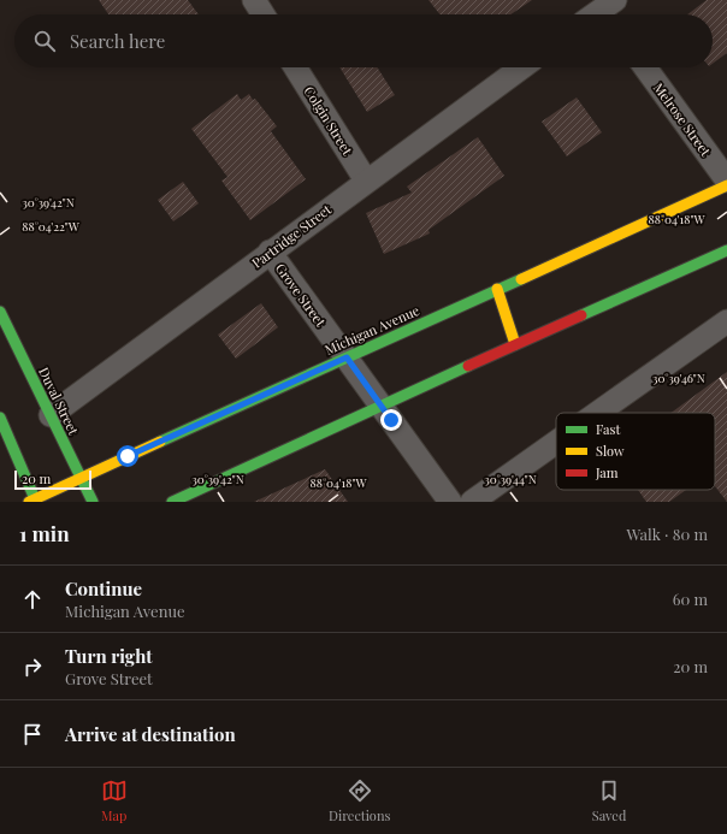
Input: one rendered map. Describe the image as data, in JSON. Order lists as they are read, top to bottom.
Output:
{
  "streets": {
    "main road": ["Michigan Avenue", "Duval Street"],
    "street": [
      "Melrose Street",
      "Colgin Street",
      "Partridge Street",
      "Grove Street"
    ]
  },
  "crossings": [
    ["Colgin Street", "Partridge Street"],
    ["Partridge Street", "Grove Street"],
    ["Partridge Street", "Duval Street"],
    ["Grove Street", "Michigan Avenue"],
    ["Michigan Avenue", "Duval Street"]
  ],
  "legend": ["Fast", "Slow", "Jam"],
  "scale_bar": "20 m",
  "page": {
    "search": "Search here",
    "scale": "20 m",
    "heading": ["1 min", "Walk · 80 m"],
    "list": [
      ["Continue", "Michigan Avenue", "60 m"],
      ["Turn right", "Grove Street", "20 m"],
      "Arrive at destination"
    ],
    "nav": ["Map", "Directions", "Saved"]
  },
  "coordinates": [
    "30°39'42\"N",
    "88°04'18\"W",
    "88°04'22\"W",
    "30°39'46\"N",
    "30°39'44\"N"
  ]
}
